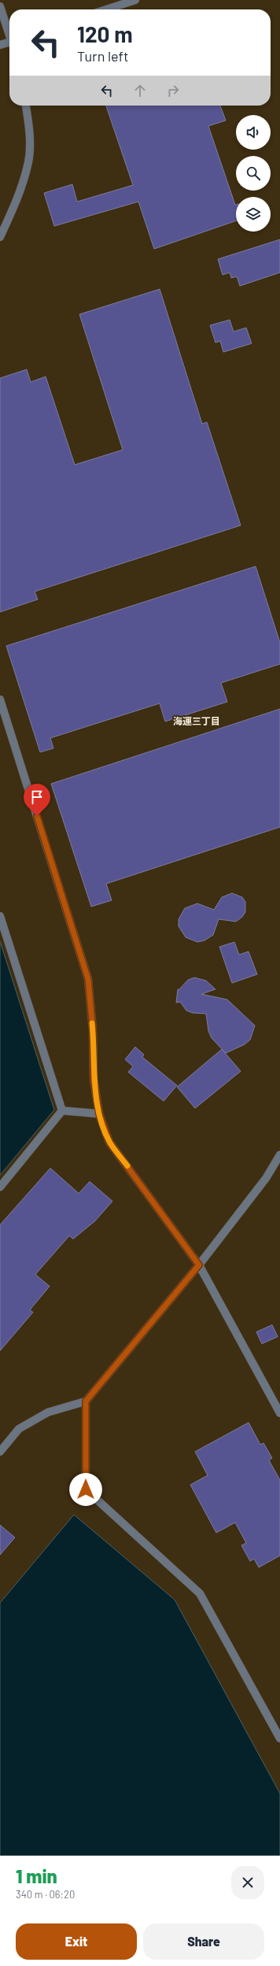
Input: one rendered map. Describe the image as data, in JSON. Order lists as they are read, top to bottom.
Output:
{
  "districts": ["海運三丁目"],
  "page": {
    "turn": ["120 m", "Turn left"],
    "heading": ["1 min", "340 m · 06:20"],
    "buttons": ["Exit", "Share"]
  }
}
